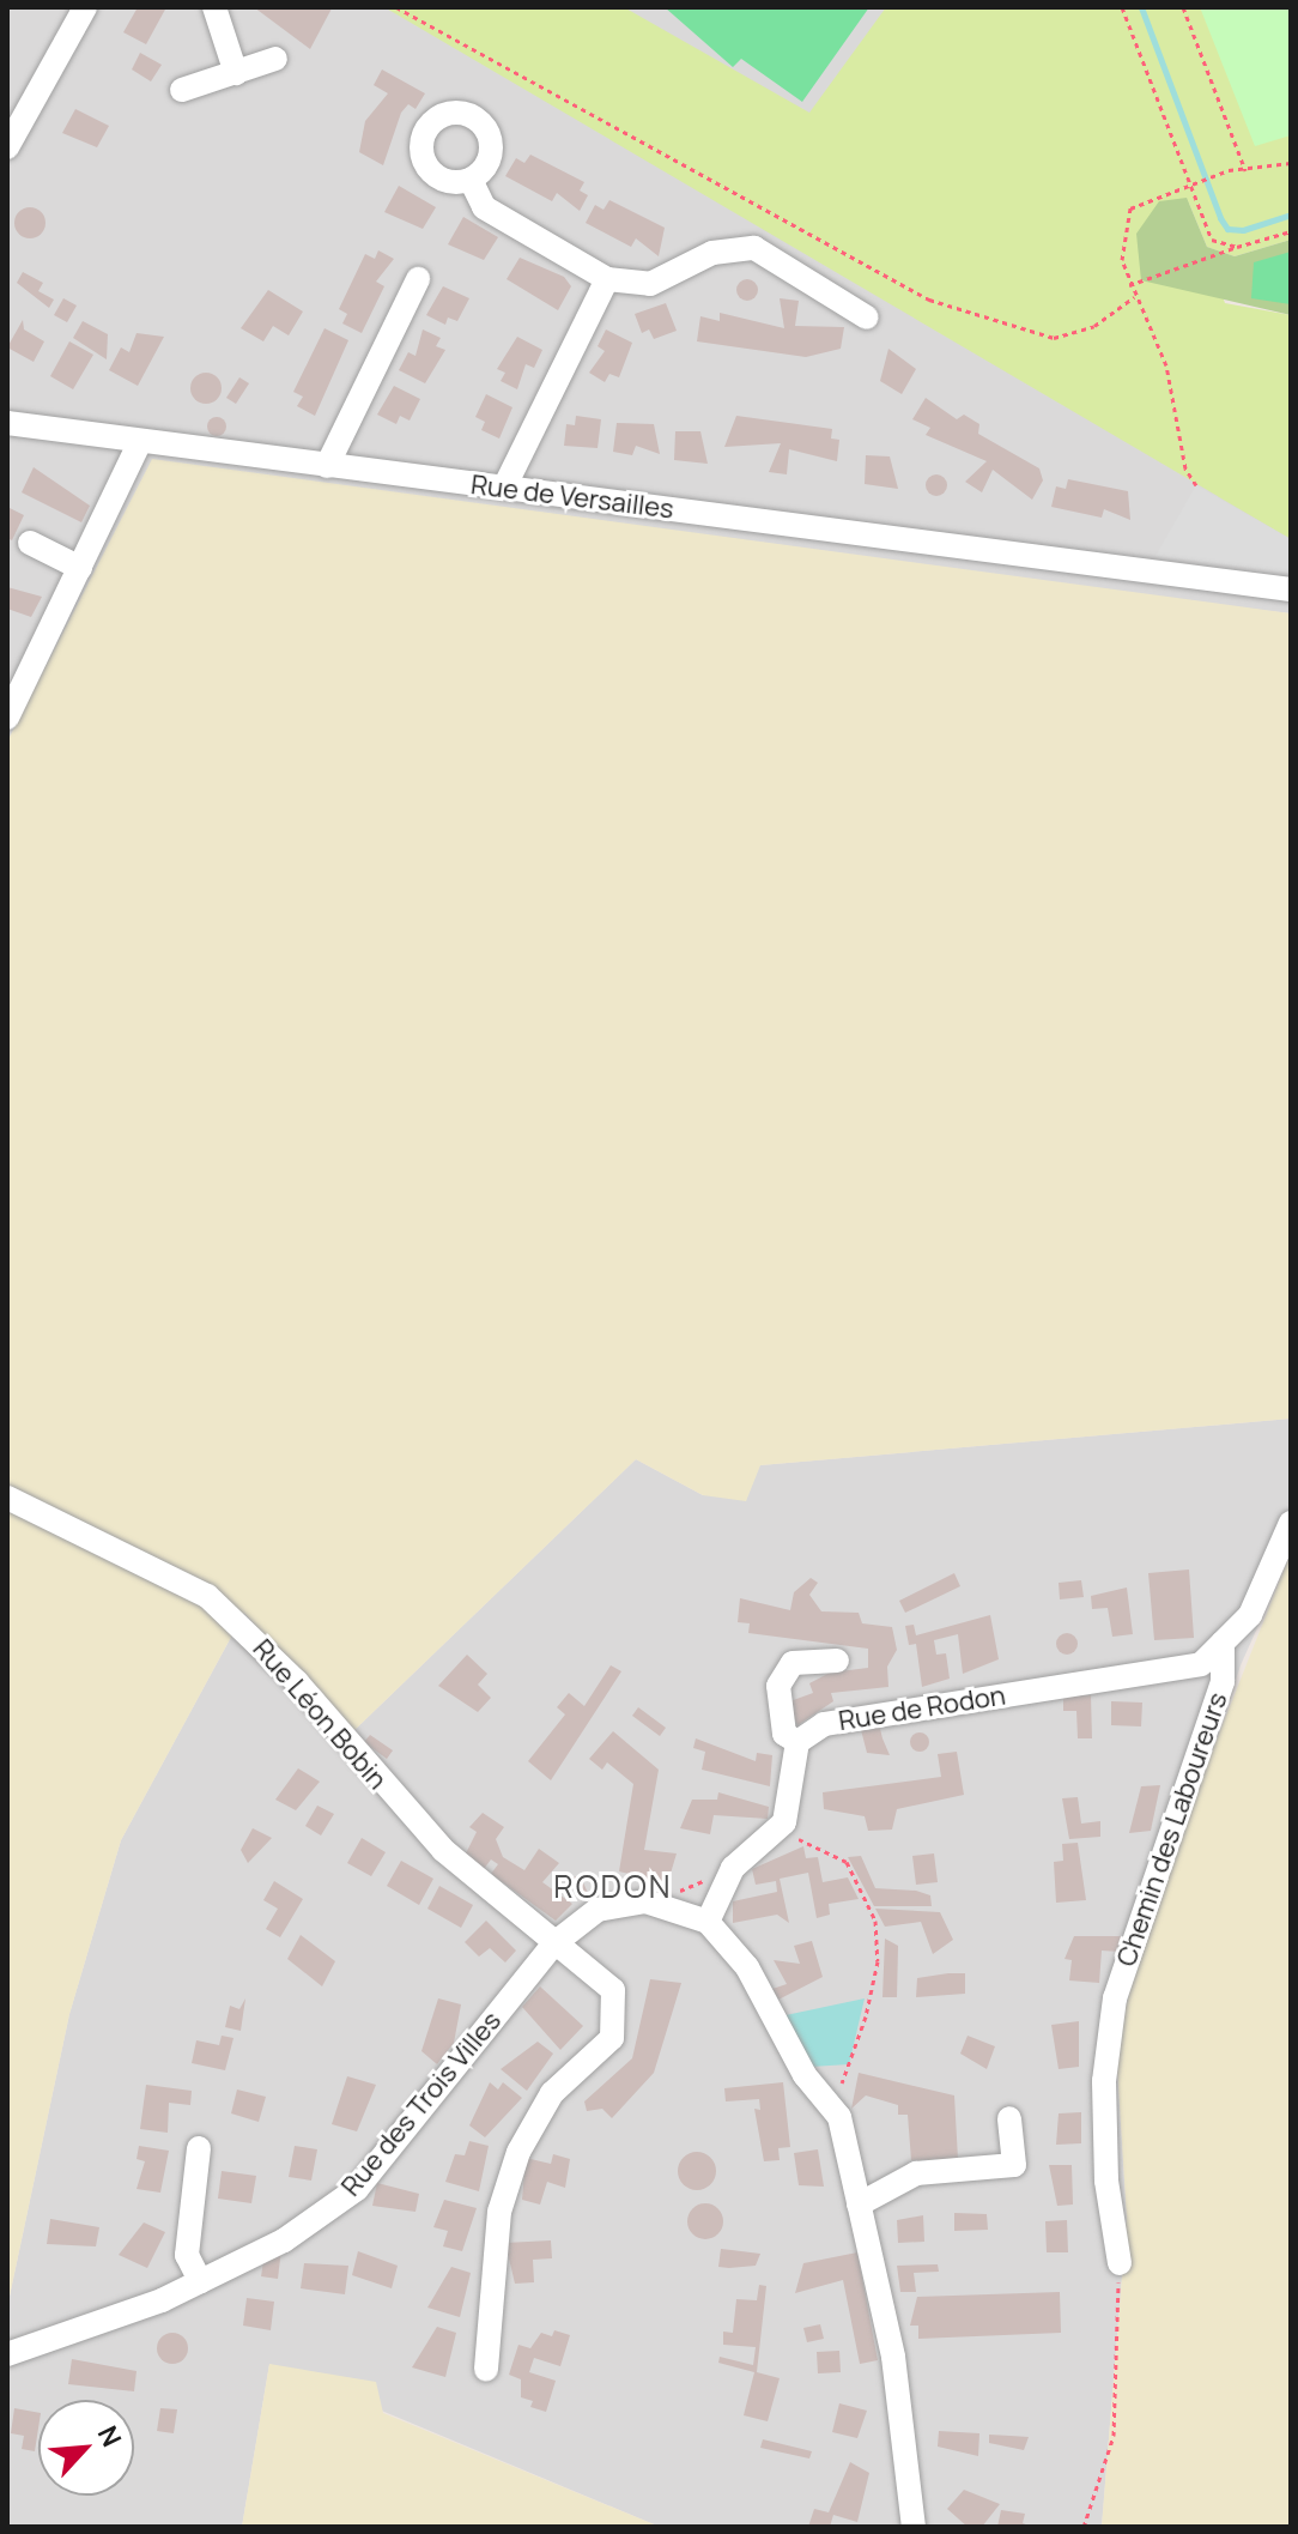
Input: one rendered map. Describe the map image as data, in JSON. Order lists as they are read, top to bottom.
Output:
{
  "streets": {
    "street": [
      "Rue de Versailles",
      "Rue de Rodon",
      "Rue Léon Bobin",
      "Chemin des Laboureurs",
      "Rue des Trois Villes"
    ]
  },
  "crossings": [
    ["Rue de Rodon", "Chemin des Laboureurs"],
    ["Rue Léon Bobin", "Rue des Trois Villes"]
  ],
  "districts": ["RODON"],
  "north": "top right"
}
